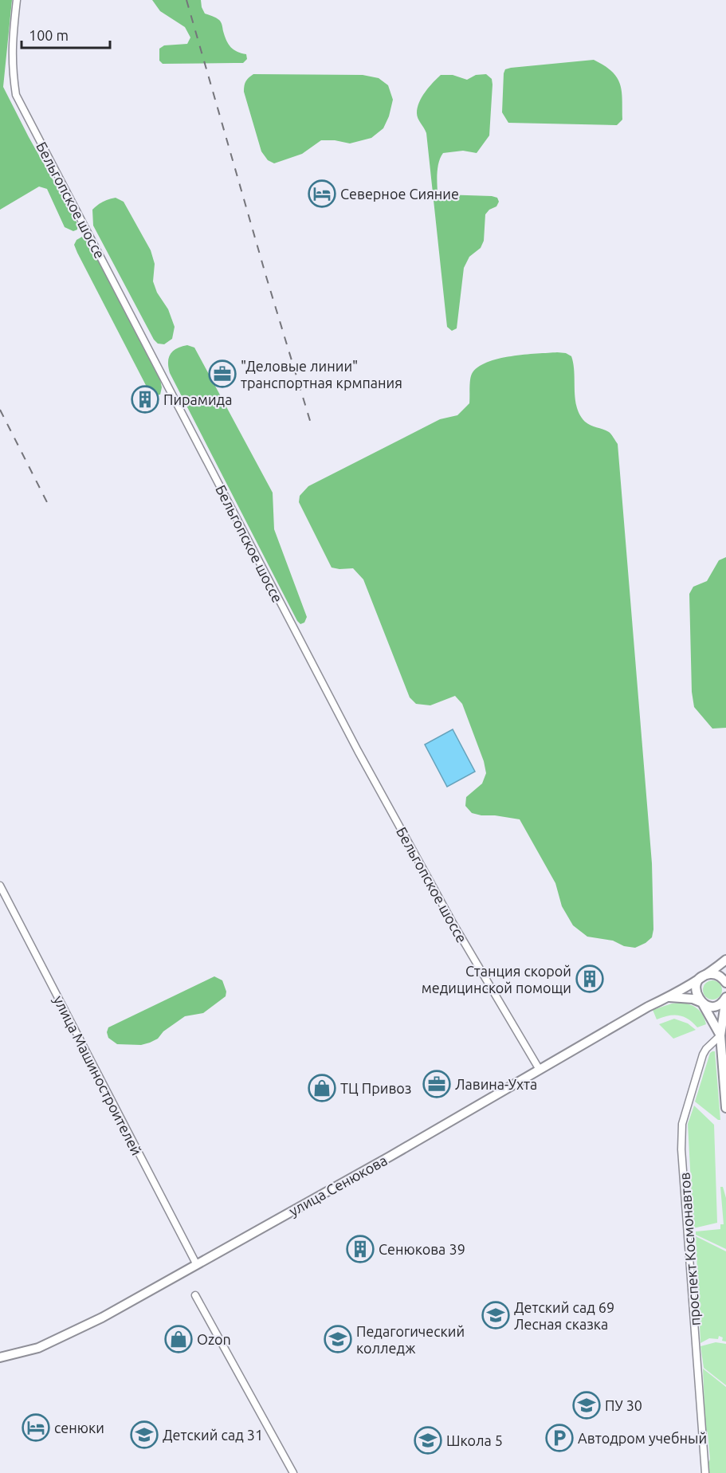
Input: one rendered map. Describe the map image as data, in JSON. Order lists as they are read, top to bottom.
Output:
{
  "streets": {
    "main road": ["улица Сенюкова"],
    "street": ["Бельгопское шоссе", "улица Машиностроителей", "проспект Космонавтов"]
  },
  "crossings": [
    ["Бельгопское шоссе", "улица Сенюкова"],
    ["улица Машиностроителей", "улица Сенюкова"]
  ],
  "places": {
    "hotel": ["Северное Сияние", "сенюки"],
    "office": ["\"Деловые линии\" транспортная крмпания", "Лавина-Ухта"],
    "building": ["Пирамида", "Станция скорой медицинской помощи", "Сенюкова 39"],
    "shop": ["ТЦ Привоз", "Ozon"],
    "school or university": [
      "Детский сад 69 Лесная сказка",
      "Педагогический колледж",
      "ПУ 30",
      "Детский сад 31",
      "Школа 5"
    ],
    "parking": ["Автодром учебный"]
  },
  "scale_bar": "100 m"
}
